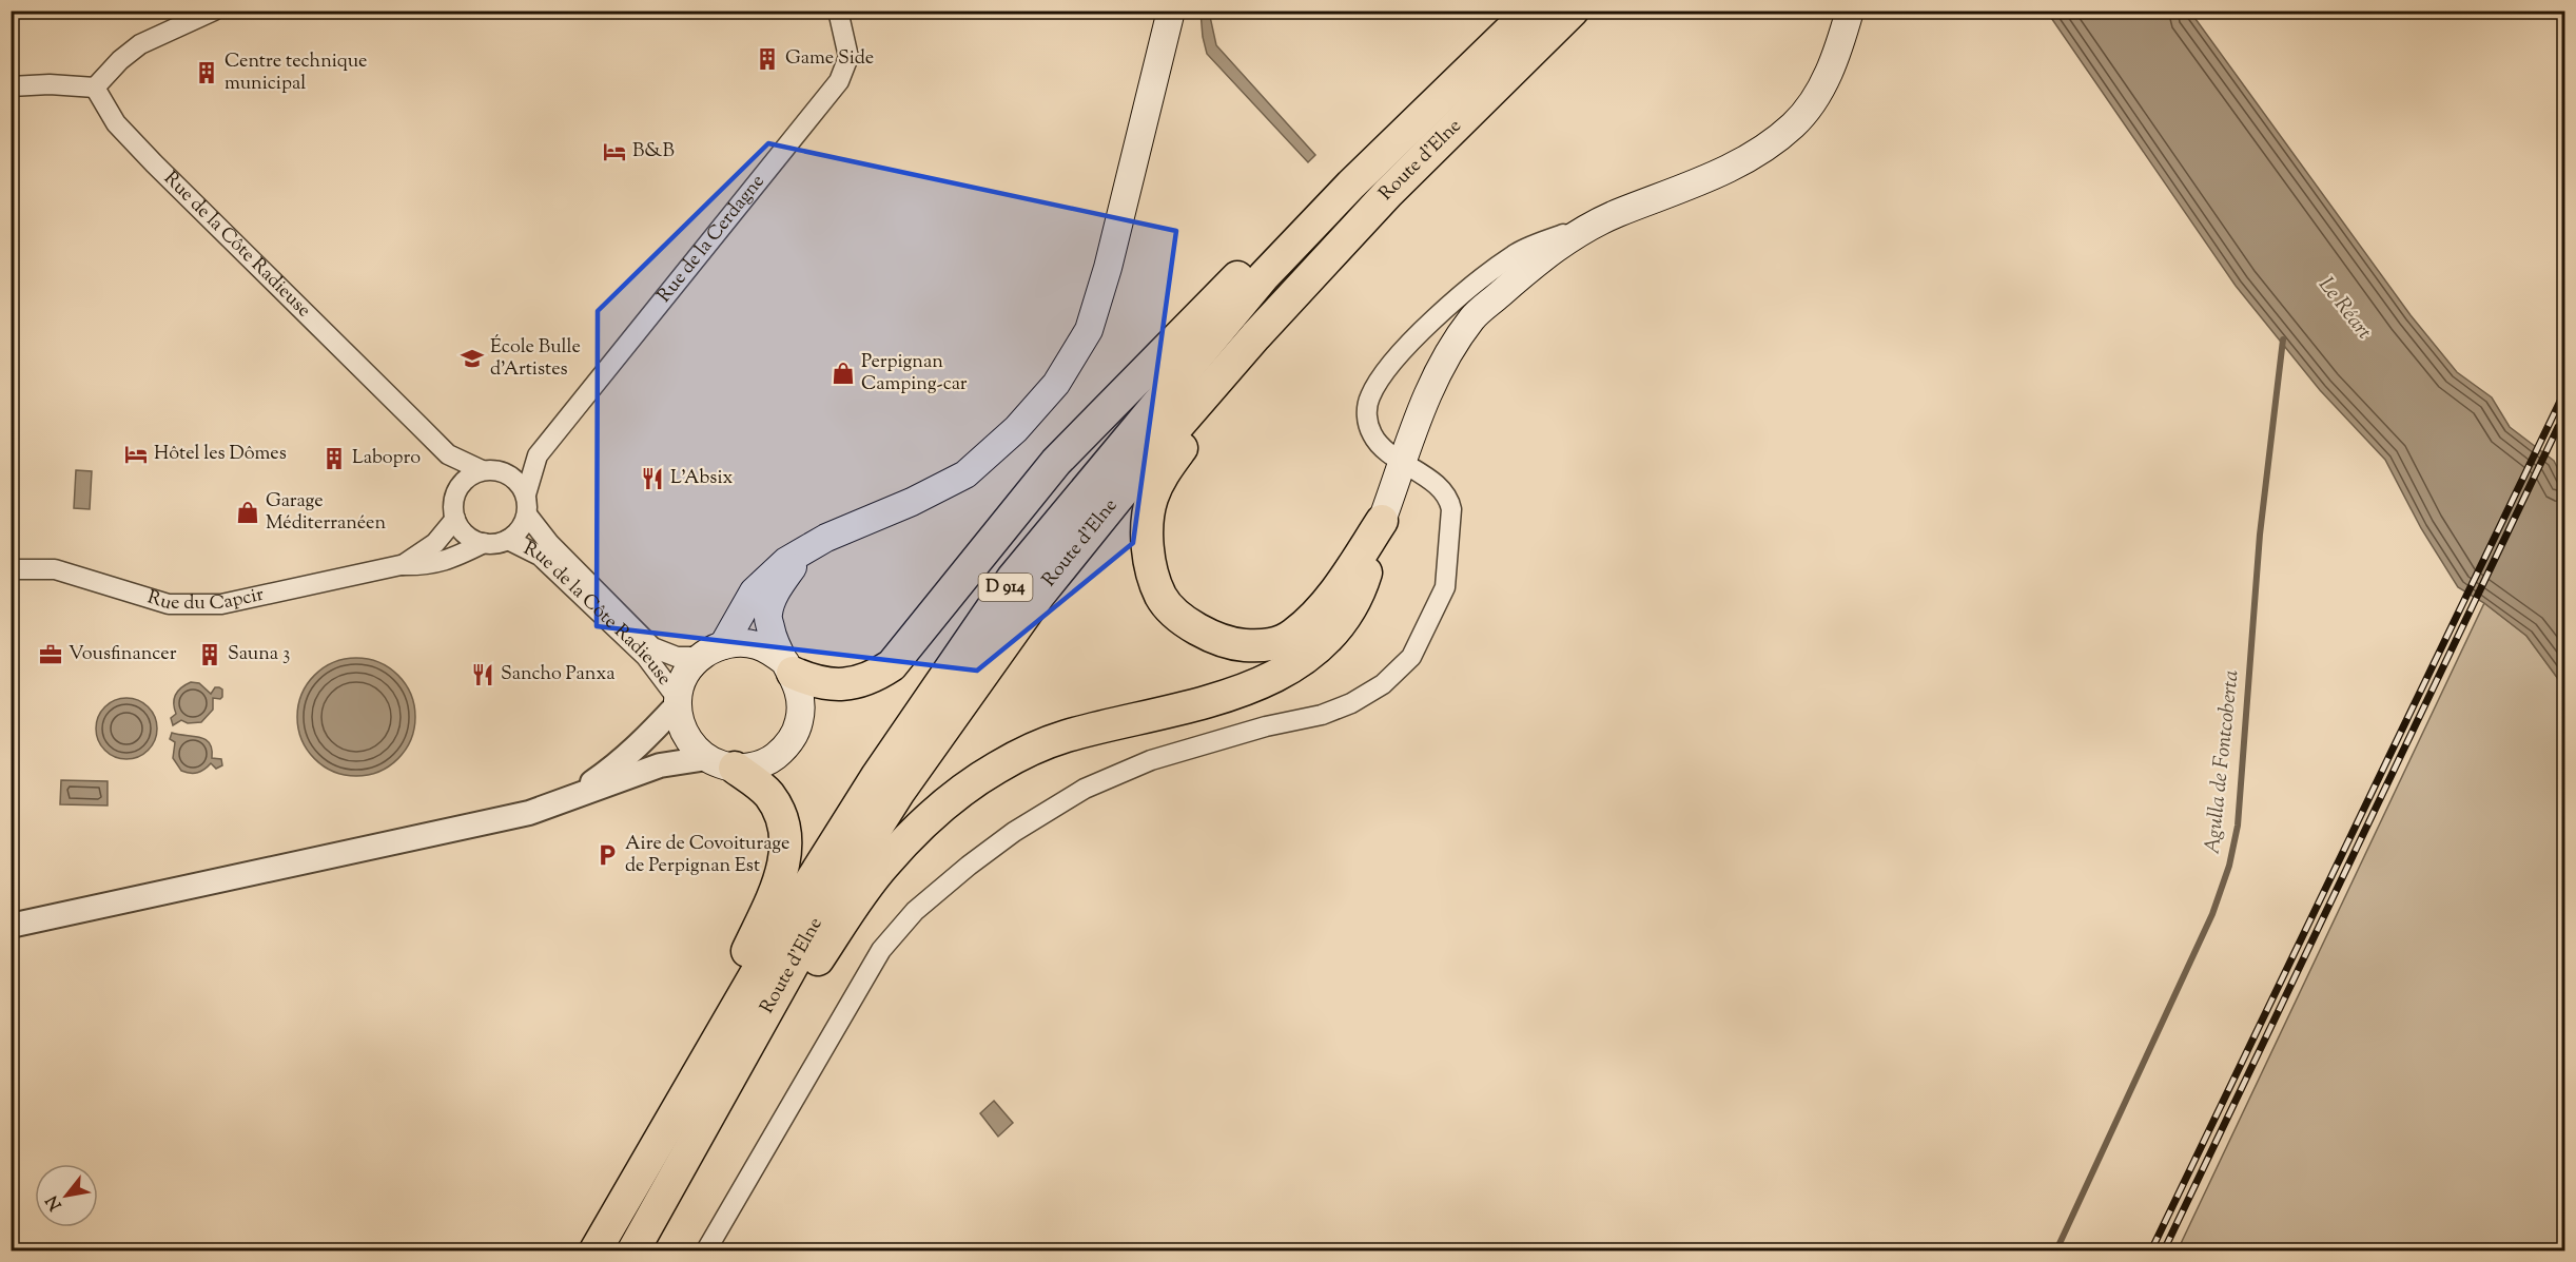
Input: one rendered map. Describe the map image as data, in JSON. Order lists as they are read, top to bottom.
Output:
{
  "streets": {
    "highway": ["Route d'Elne", "D 914"],
    "street": ["Rue de la Cerdagne", "Rue de la Côte Radieuse", "Rue du Capcir"]
  },
  "crossings": [
    ["Rue de la Cerdagne", "Rue de la Côte Radieuse"],
    ["Rue de la Cerdagne", "Rue du Capcir"],
    ["Rue de la Côte Radieuse", "Rue du Capcir"]
  ],
  "water": ["Le Réart", "Agulla de Fontcoberta"],
  "places": {
    "building": [
      "Game Side",
      "Centre technique municipal",
      "Labopro",
      "Sauna 3"
    ],
    "hotel": ["B&B", "Hôtel les Dômes"],
    "school or university": ["École Bulle d'Artistes"],
    "shop": ["Perpignan Camping-car", "Garage Méditerranéen"],
    "restaurant": ["L'Absix", "Sancho Panxa"],
    "office": ["Vousfinancer"],
    "parking": ["Aire de Covoiturage de Perpignan Est"]
  },
  "north": "bottom left"
}
